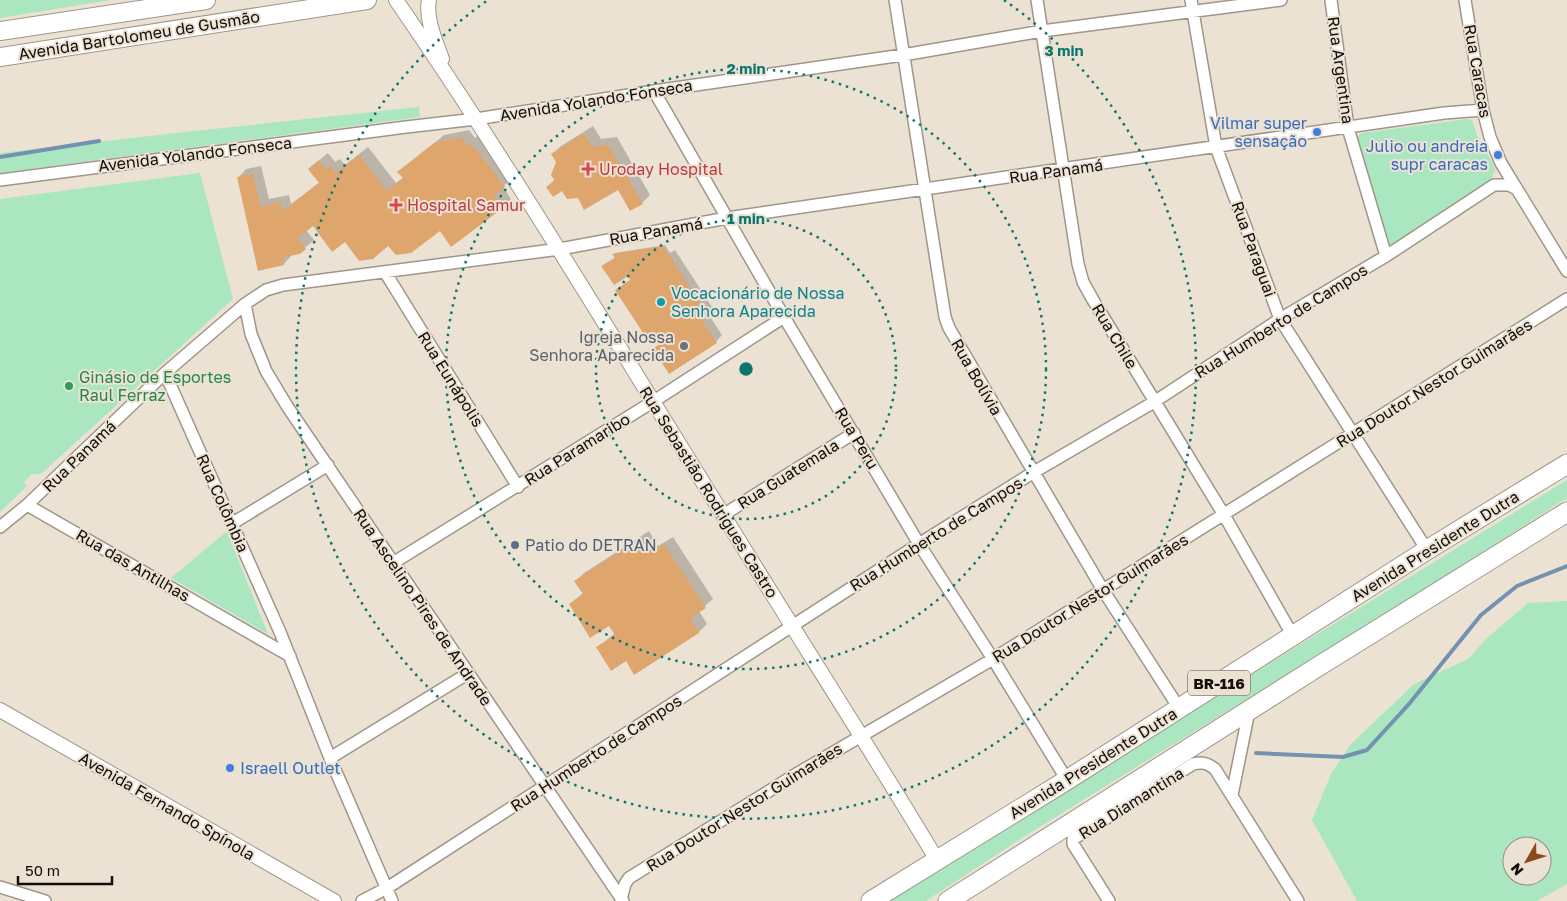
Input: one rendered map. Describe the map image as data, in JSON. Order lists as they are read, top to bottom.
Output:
{
  "streets": {
    "highway": ["Avenida Presidente Dutra", "BR-116"],
    "main road": ["Avenida Bartolomeu de Gusmão"],
    "street": [
      "Rua Argentina",
      "Rua Caracas",
      "Avenida Yolando Fonseca",
      "Rua Panamá",
      "Rua Paraguai",
      "Rua Humberto de Campos",
      "Rua Chile",
      "Rua Bolívia",
      "Rua Eunápolis",
      "Rua Doutor Nestor Guimarães",
      "Rua Peru",
      "Rua Paramaribo",
      "Rua Guatemala",
      "Rua Sebastião Rodrigues Castro",
      "Rua Colômbia",
      "Rua das Antilhas",
      "Rua Ascelino Pires de Andrade",
      "Rua Diamantina",
      "Avenida Fernando Spínola"
    ]
  },
  "crossings": [
    ["Rua Argentina", "Rua Panamá"],
    ["Rua Argentina", "Rua Humberto de Campos"],
    ["Rua Caracas", "Rua Panamá"],
    ["Avenida Yolando Fonseca", "Rua Paraguai"],
    ["Avenida Yolando Fonseca", "Rua Chile"],
    ["Avenida Yolando Fonseca", "Rua Bolívia"],
    ["Avenida Yolando Fonseca", "Rua Peru"],
    ["Avenida Yolando Fonseca", "Rua Sebastião Rodrigues Castro"],
    ["Rua Panamá", "Rua Paraguai"],
    ["Rua Panamá", "Rua Chile"],
    ["Rua Panamá", "Rua Bolívia"],
    ["Rua Panamá", "Rua Eunápolis"],
    ["Rua Panamá", "Rua Peru"],
    ["Rua Panamá", "Rua Sebastião Rodrigues Castro"],
    ["Rua Panamá", "Rua Colômbia"],
    ["Rua Panamá", "Rua das Antilhas"],
    ["Rua Panamá", "Rua Ascelino Pires de Andrade"],
    ["Rua Paraguai", "Rua Humberto de Campos"],
    ["Rua Paraguai", "Rua Doutor Nestor Guimarães"],
    ["Rua Paraguai", "Avenida Presidente Dutra"],
    ["Rua Humberto de Campos", "Rua Chile"],
    ["Rua Humberto de Campos", "Rua Bolívia"],
    ["Rua Humberto de Campos", "Rua Peru"],
    ["Rua Humberto de Campos", "Rua Sebastião Rodrigues Castro"],
    ["Rua Humberto de Campos", "Rua Ascelino Pires de Andrade"],
    ["Rua Chile", "Rua Doutor Nestor Guimarães"],
    ["Rua Chile", "Avenida Presidente Dutra"],
    ["Rua Bolívia", "Rua Doutor Nestor Guimarães"],
    ["Rua Bolívia", "Avenida Presidente Dutra"],
    ["Rua Eunápolis", "Rua Paramaribo"],
    ["Rua Doutor Nestor Guimarães", "Rua Peru"],
    ["Rua Doutor Nestor Guimarães", "Rua Sebastião Rodrigues Castro"],
    ["Rua Doutor Nestor Guimarães", "Rua Ascelino Pires de Andrade"],
    ["Rua Peru", "Rua Paramaribo"],
    ["Rua Peru", "Rua Guatemala"],
    ["Rua Peru", "Avenida Presidente Dutra"],
    ["Rua Paramaribo", "Rua Sebastião Rodrigues Castro"],
    ["Rua Paramaribo", "Rua Ascelino Pires de Andrade"],
    ["Rua Guatemala", "Rua Sebastião Rodrigues Castro"],
    ["Rua Sebastião Rodrigues Castro", "Avenida Presidente Dutra"]
  ],
  "places": {
    "other": [
      "Vilmar super sensação",
      "Julio ou andreia supr caracas",
      "Vocacionário de Nossa Senhora Aparecida",
      "Igreja Nossa Senhora Aparecida",
      "Ginásio de Esportes Raul Ferraz",
      "Patio do DETRAN",
      "Israell Outlet"
    ],
    "health": ["Uroday Hospital", "Hospital Samur"]
  },
  "scale_bar": "50 m",
  "north": "bottom left",
  "rings": ["3 min", "2 min", "1 min"]
}
